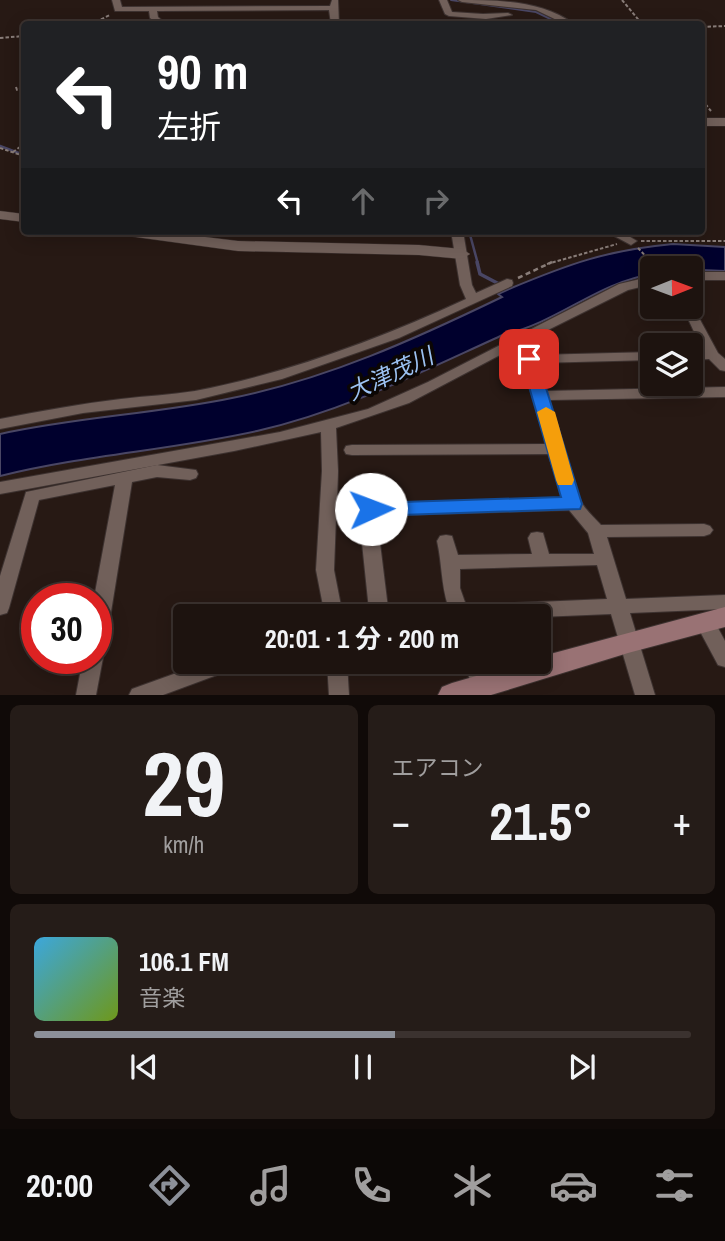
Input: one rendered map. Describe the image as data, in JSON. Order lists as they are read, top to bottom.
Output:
{
  "water": ["大津茂川"],
  "north": "right",
  "page": {
    "turn": ["90 m", "左折"],
    "limit": "30",
    "trip": "20:01 · 1 分 · 200 m",
    "tile": [
      ["29", "km/h"],
      "エアコン"
    ],
    "heat": ["−", "21.5°", "+"],
    "song": ["106.1 FM", "音楽"],
    "tabs": "20:00"
  }
}
